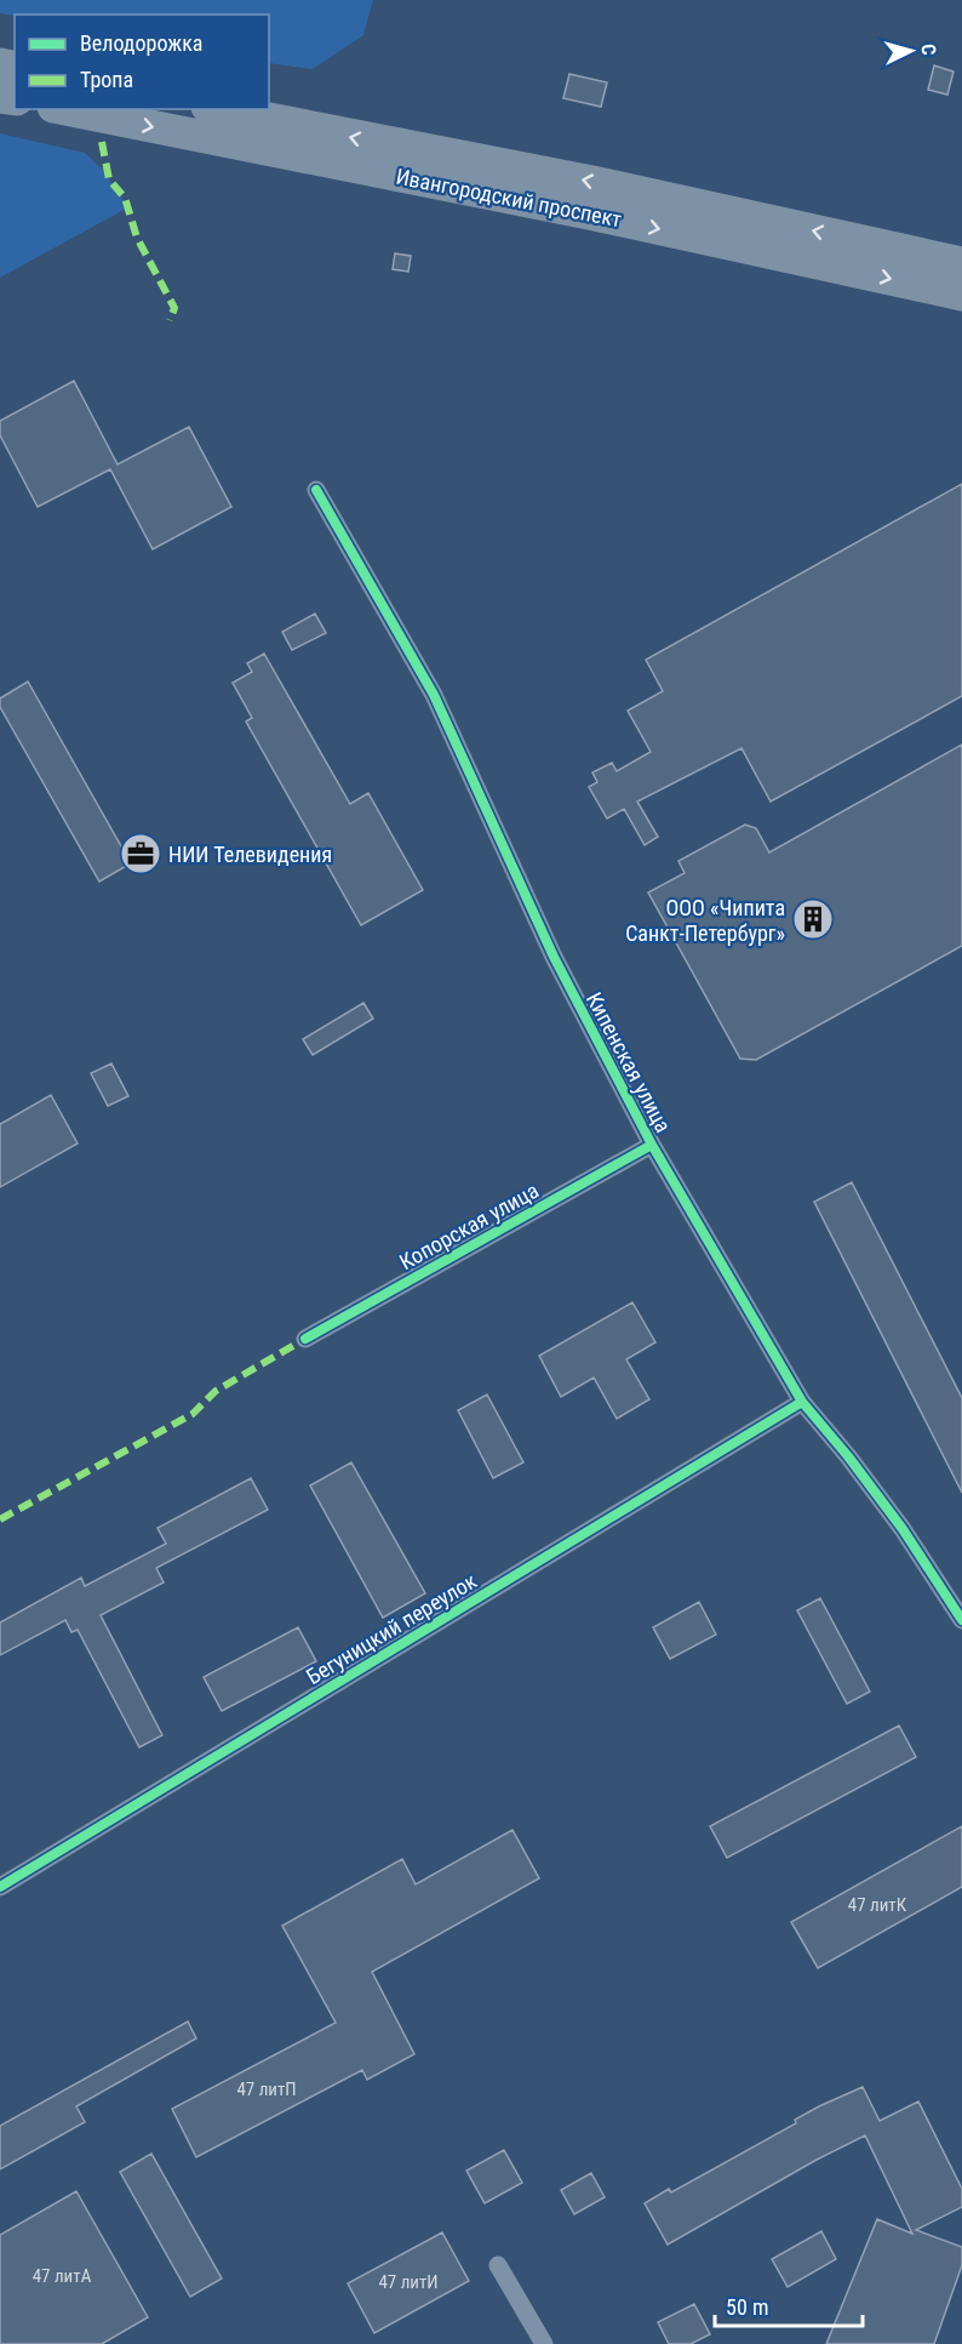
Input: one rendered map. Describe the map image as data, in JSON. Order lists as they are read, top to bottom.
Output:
{
  "streets": {
    "highway": ["Ивангородский проспект"],
    "street": ["Кипенская улица", "Копорская улица", "Бегуницкий переулок"]
  },
  "crossings": [
    ["Кипенская улица", "Копорская улица"],
    ["Кипенская улица", "Бегуницкий переулок"]
  ],
  "places": {
    "office": ["НИИ Телевидения"],
    "building": ["ООО «Чипита Санкт-Петербург»"]
  },
  "house_numbers": [
    "47 литК",
    "47 литП",
    "47 литА",
    "47 литИ"
  ],
  "legend": ["Велодорожка", "Тропа"],
  "scale_bar": "50 m",
  "north": "right"
}
